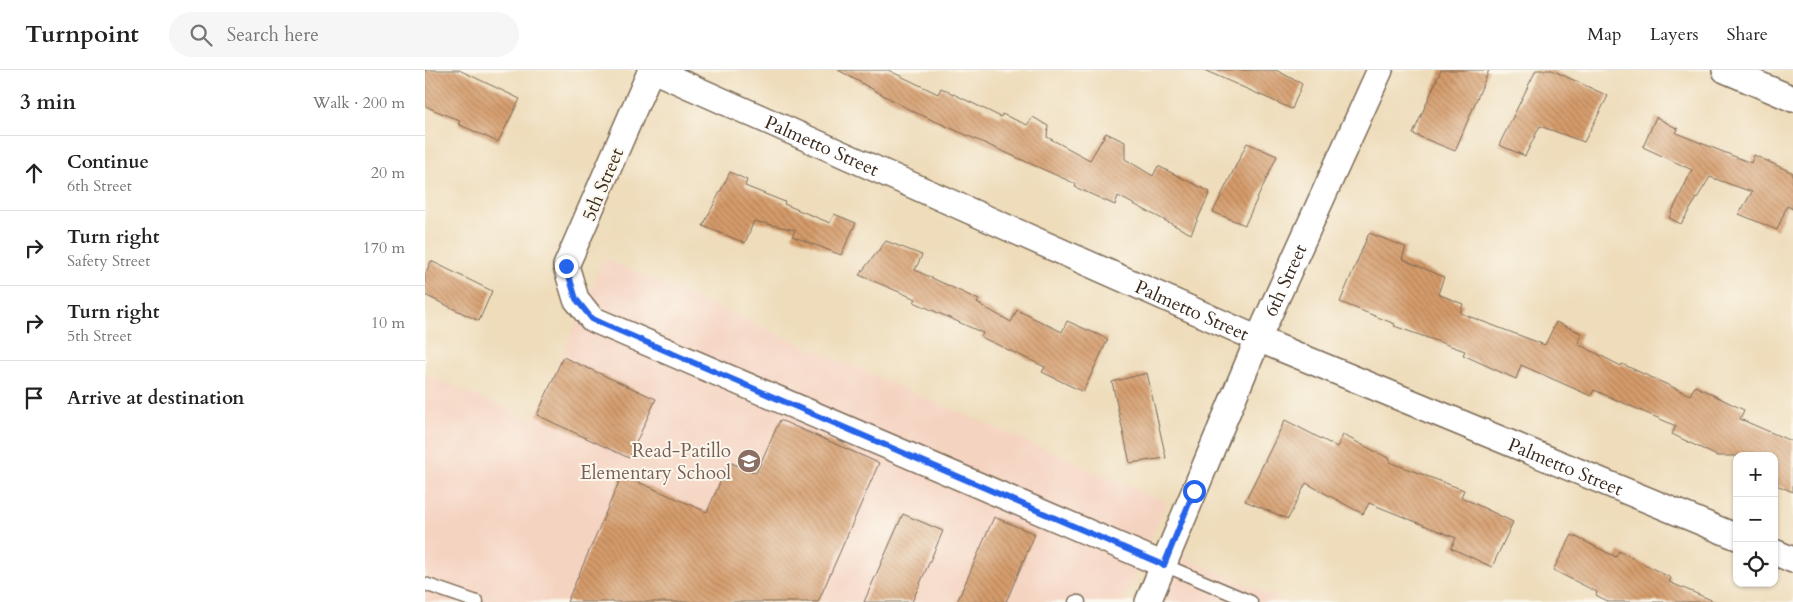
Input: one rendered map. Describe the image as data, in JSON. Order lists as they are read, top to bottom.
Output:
{
  "streets": {
    "street": ["Palmetto Street", "5th Street", "6th Street"]
  },
  "crossings": [
    ["Palmetto Street", "5th Street"],
    ["Palmetto Street", "6th Street"],
    ["5th Street", "6th Street"]
  ],
  "places": {
    "school or university": ["Read-Patillo Elementary School"]
  },
  "page": {
    "header": "Turnpoint",
    "search": "Search here",
    "nav": ["Map", "Layers", "Share"],
    "heading": ["3 min", "Walk · 200 m"],
    "list": [
      ["Continue", "6th Street", "20 m"],
      ["Turn right", "Safety Street", "170 m"],
      ["Turn right", "5th Street", "10 m"],
      "Arrive at destination"
    ],
    "map_buttons": ["+", "−"]
  }
}
